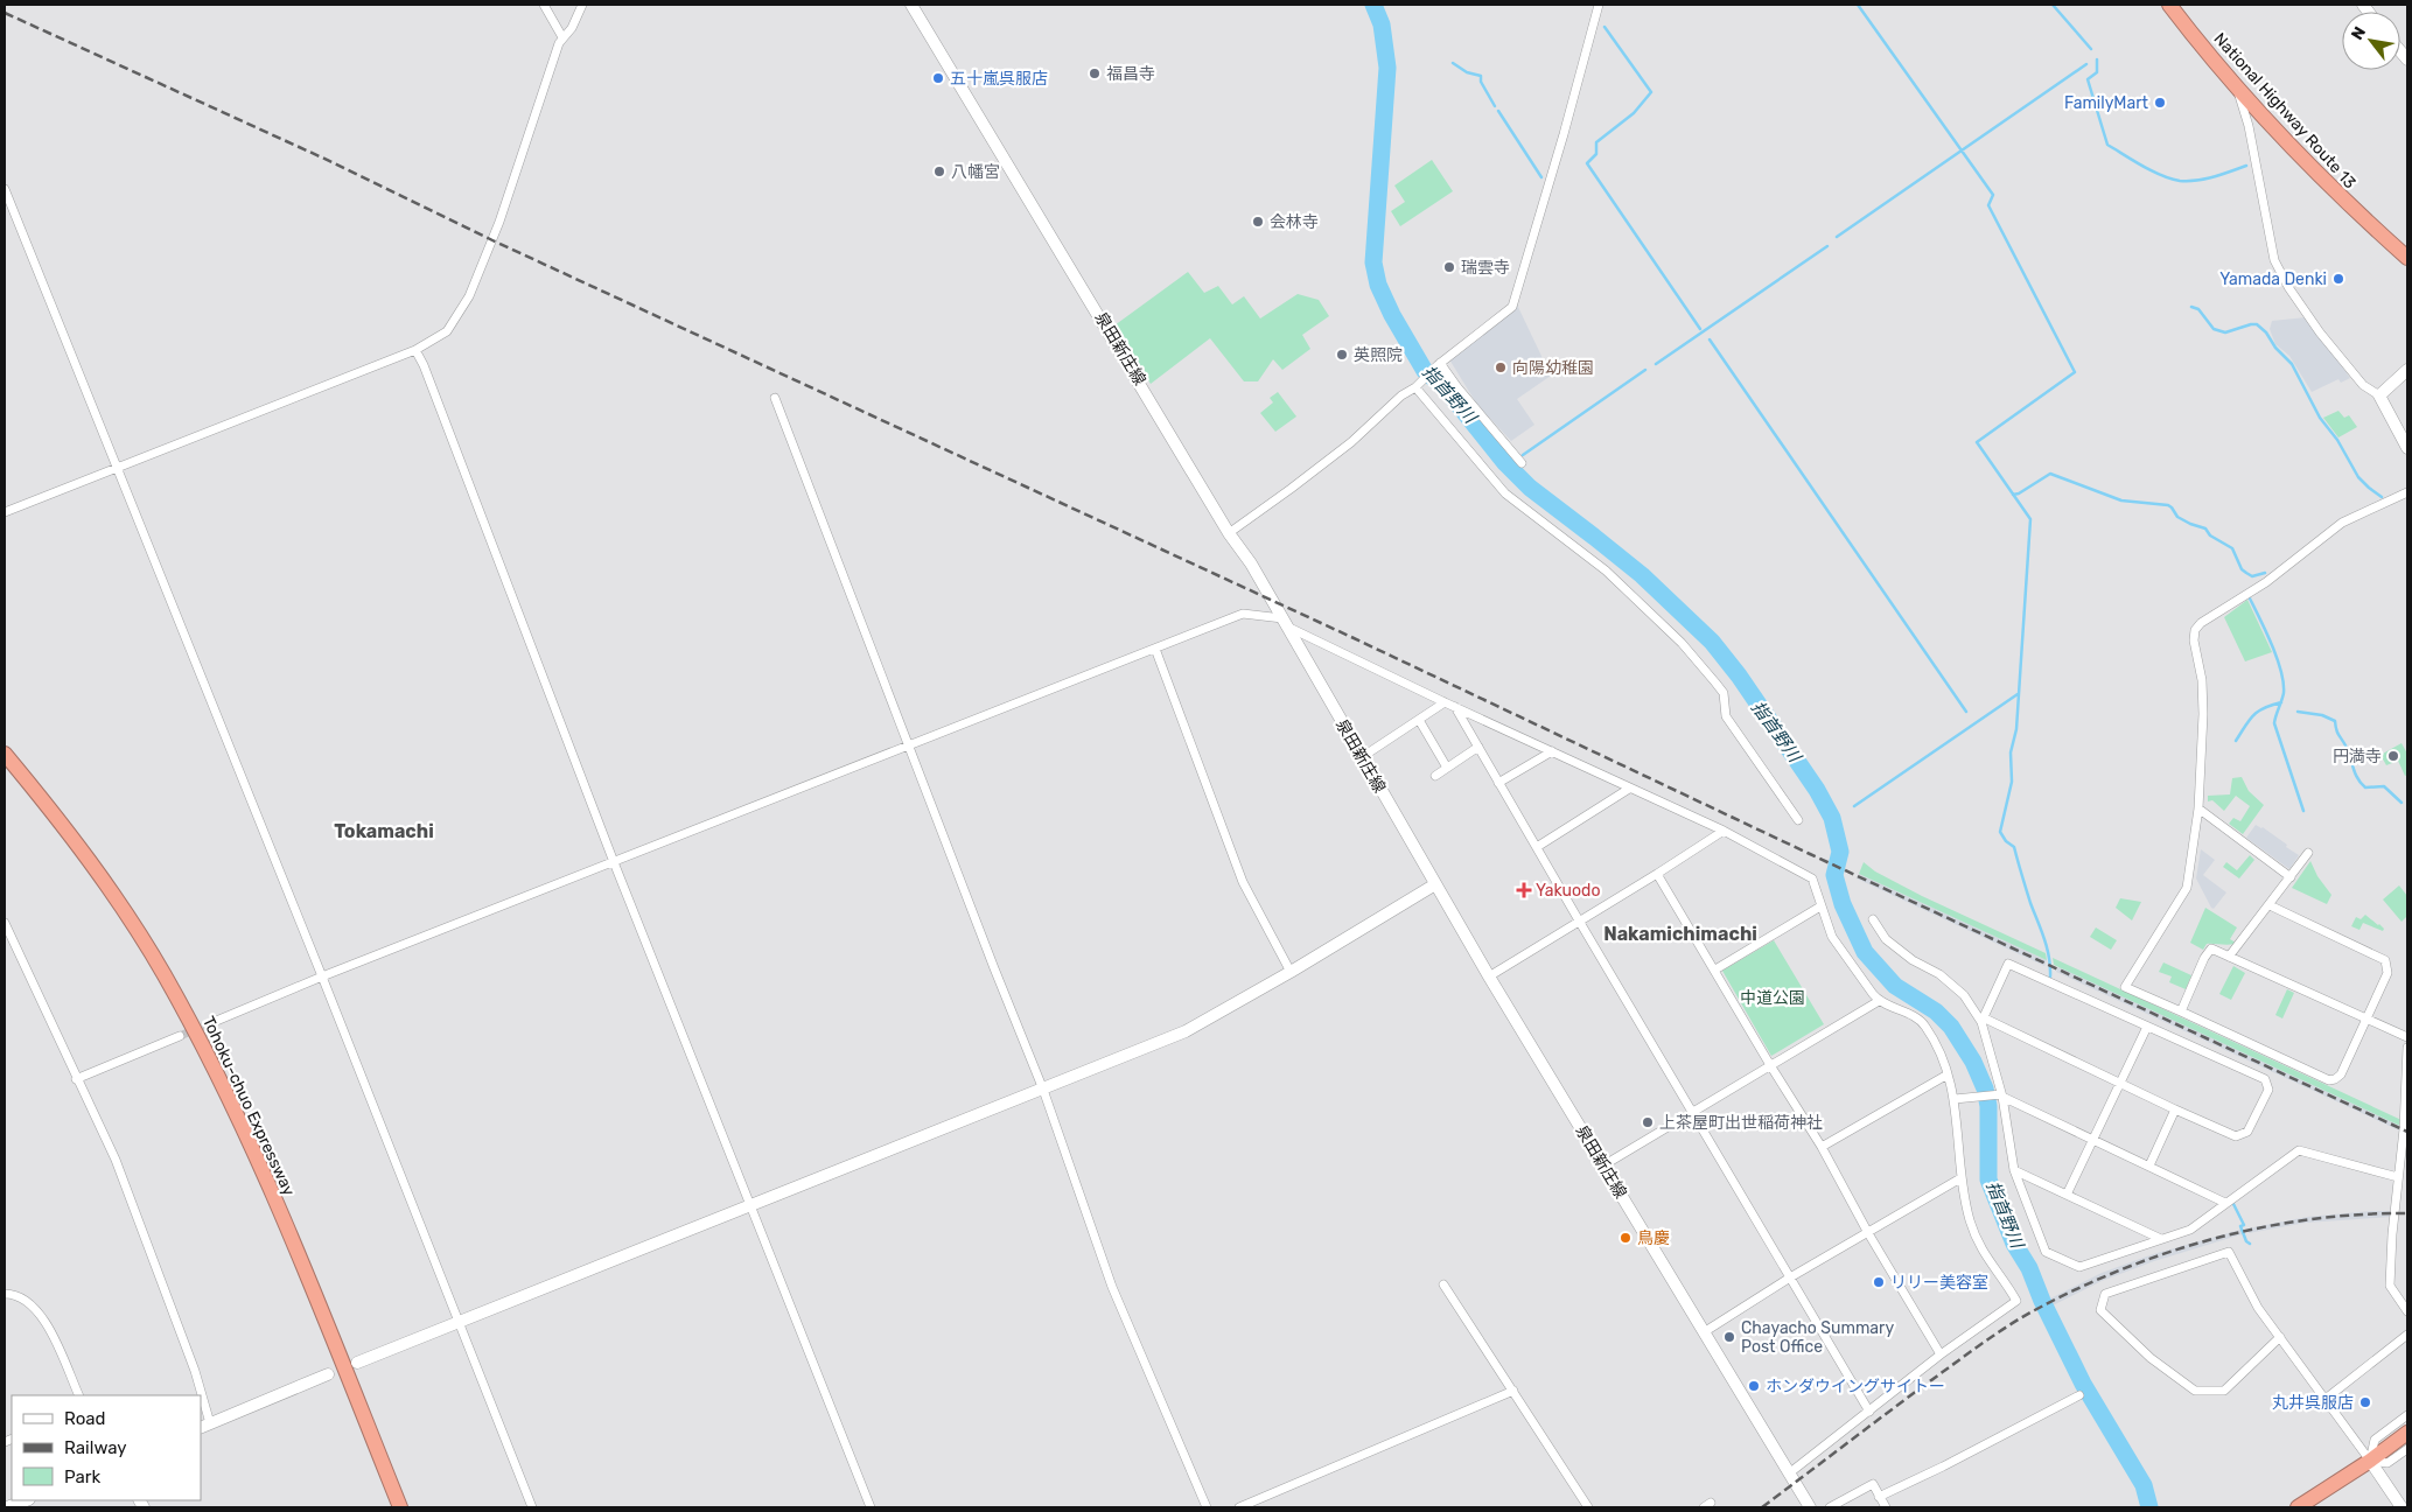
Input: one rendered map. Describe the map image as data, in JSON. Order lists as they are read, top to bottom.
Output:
{
  "streets": {
    "highway": ["National Highway Route 13", "Tohoku-chuo Expressway"],
    "main road": ["泉田新庄線"]
  },
  "districts": ["Tokamachi", "Nakamichimachi"],
  "water": ["指首野川"],
  "parks": ["中道公園"],
  "places": {
    "other": [
      "福昌寺",
      "五十嵐呉服店",
      "FamilyMart",
      "八幡宮",
      "会林寺",
      "瑞雲寺",
      "Yamada Denki",
      "英照院",
      "向陽幼稚園",
      "円満寺",
      "上茶屋町出世稲荷神社",
      "鳥慶",
      "リリー美容室",
      "Chayacho Summary Post Office",
      "ホンダウイングサイトー",
      "丸井呉服店"
    ],
    "health": ["Yakuodo"]
  },
  "legend": ["Road", "Railway", "Park"],
  "north": "top left"
}
